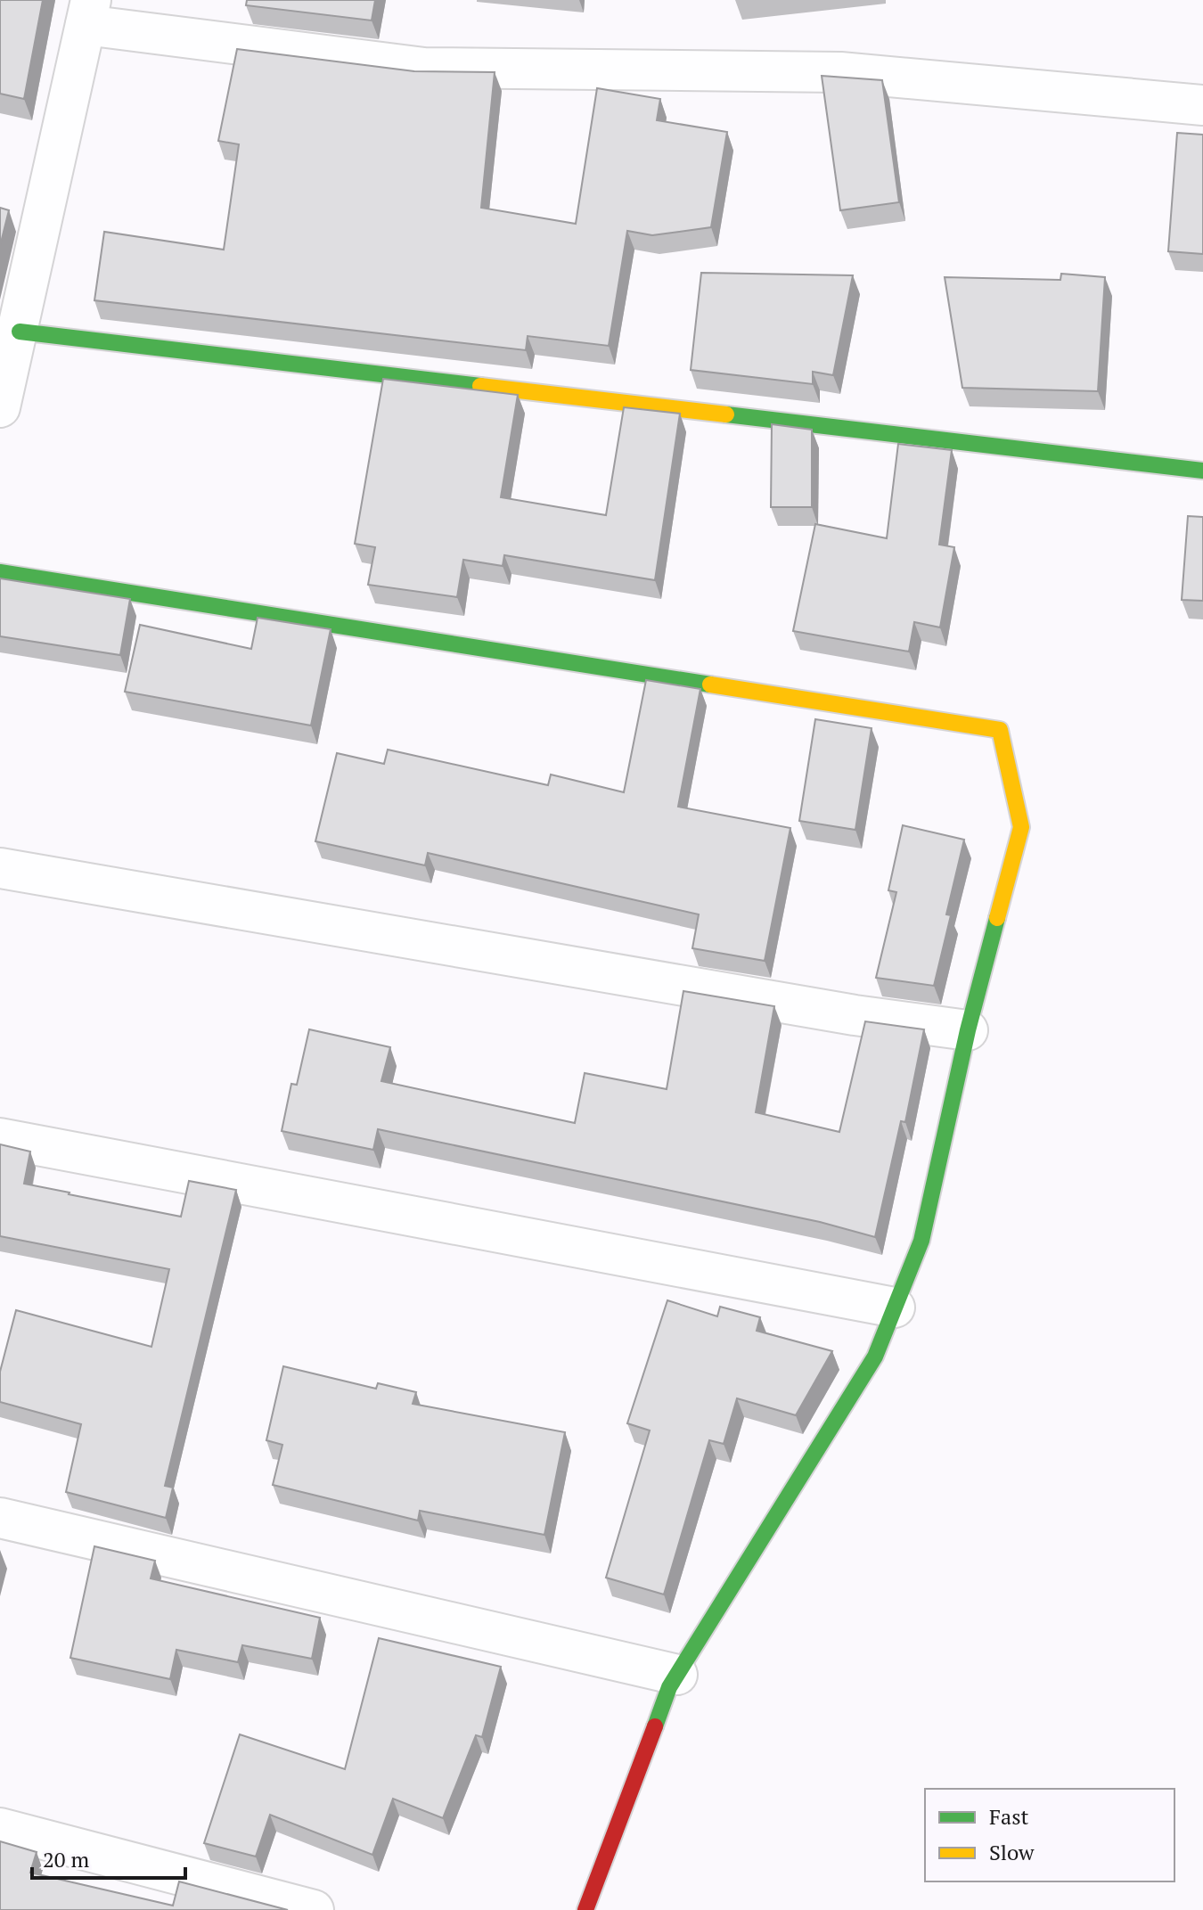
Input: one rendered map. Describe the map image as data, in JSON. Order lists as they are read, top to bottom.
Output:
{
  "legend": ["Fast", "Slow"],
  "scale_bar": "20 m"
}
